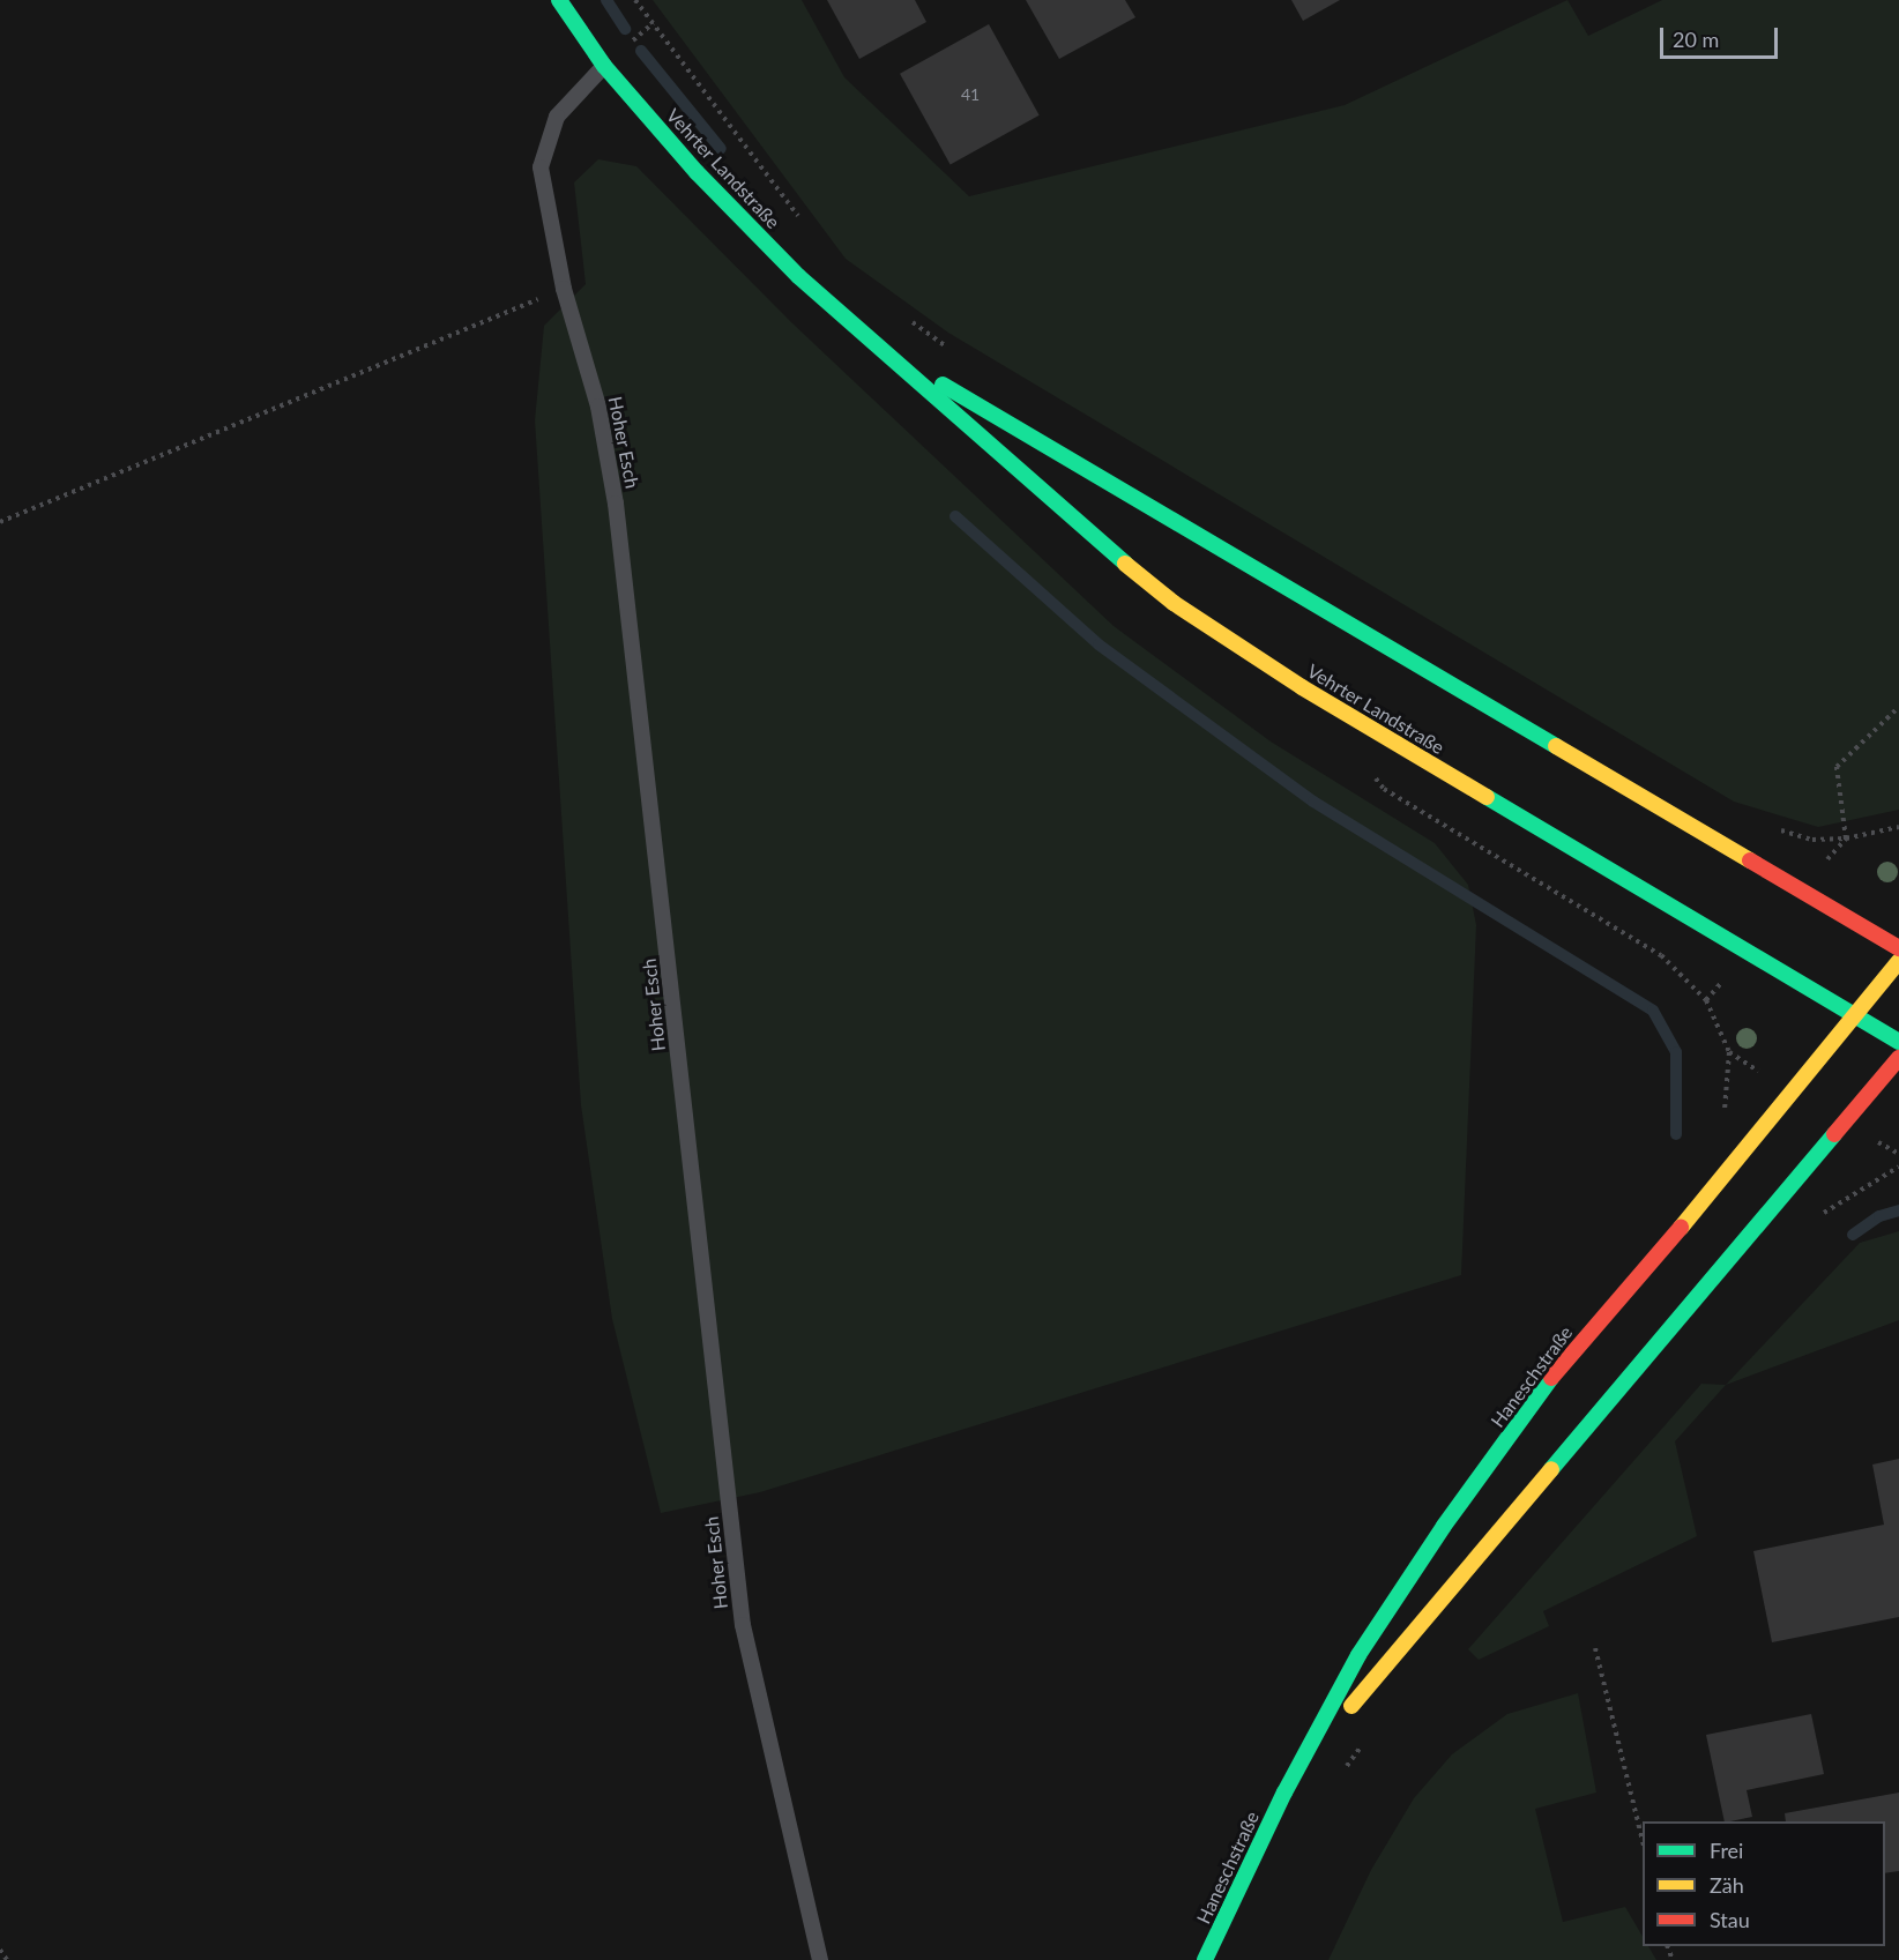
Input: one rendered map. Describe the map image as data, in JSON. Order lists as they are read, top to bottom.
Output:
{
  "streets": {
    "main road": ["Vehrter Landstraße", "Haneschstraße"],
    "lane": ["Hoher Esch"]
  },
  "crossings": [
    ["Vehrter Landstraße", "Hoher Esch"],
    ["Vehrter Landstraße", "Haneschstraße"]
  ],
  "house_numbers": ["41"],
  "legend": ["Frei", "Zäh", "Stau"],
  "scale_bar": "20 m"
}
